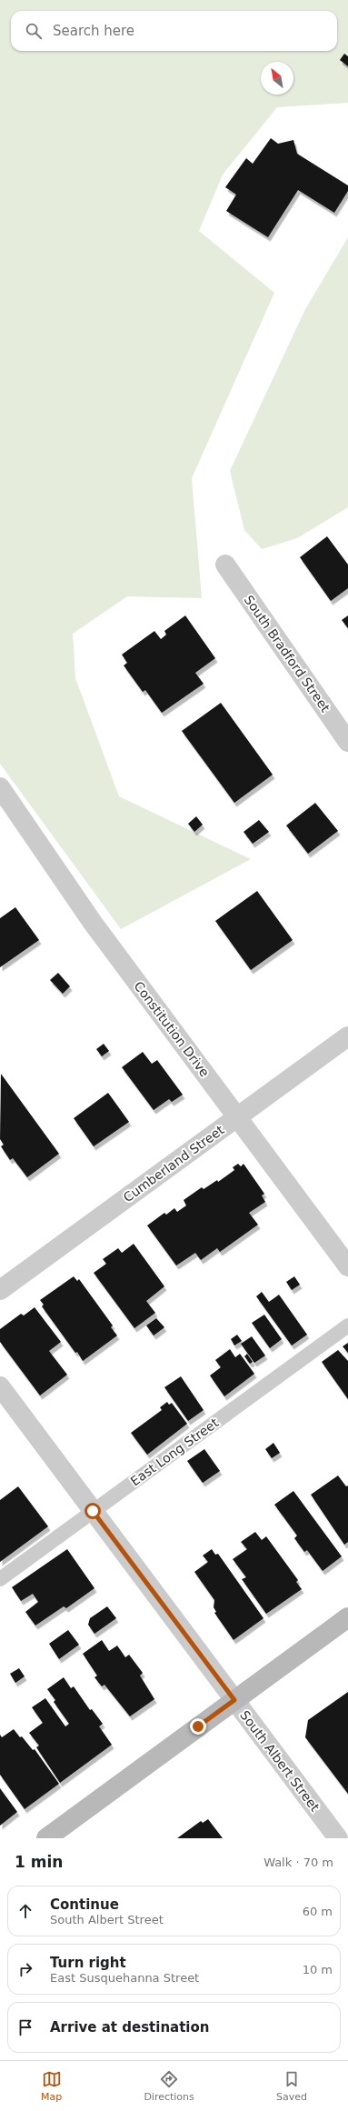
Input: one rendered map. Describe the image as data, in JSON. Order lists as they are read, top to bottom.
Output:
{
  "streets": {
    "street": [
      "South Bradford Street",
      "Constitution Drive",
      "Cumberland Street",
      "South Albert Street"
    ],
    "lane": ["East Long Street"]
  },
  "crossings": [
    ["Constitution Drive", "Cumberland Street"],
    ["East Long Street", "South Albert Street"]
  ],
  "north": "top left",
  "page": {
    "search": "Search here",
    "heading": ["1 min", "Walk · 70 m"],
    "list": [
      ["Continue", "South Albert Street", "60 m"],
      ["Turn right", "East Susquehanna Street", "10 m"],
      "Arrive at destination"
    ],
    "nav": ["Map", "Directions", "Saved"]
  }
}
